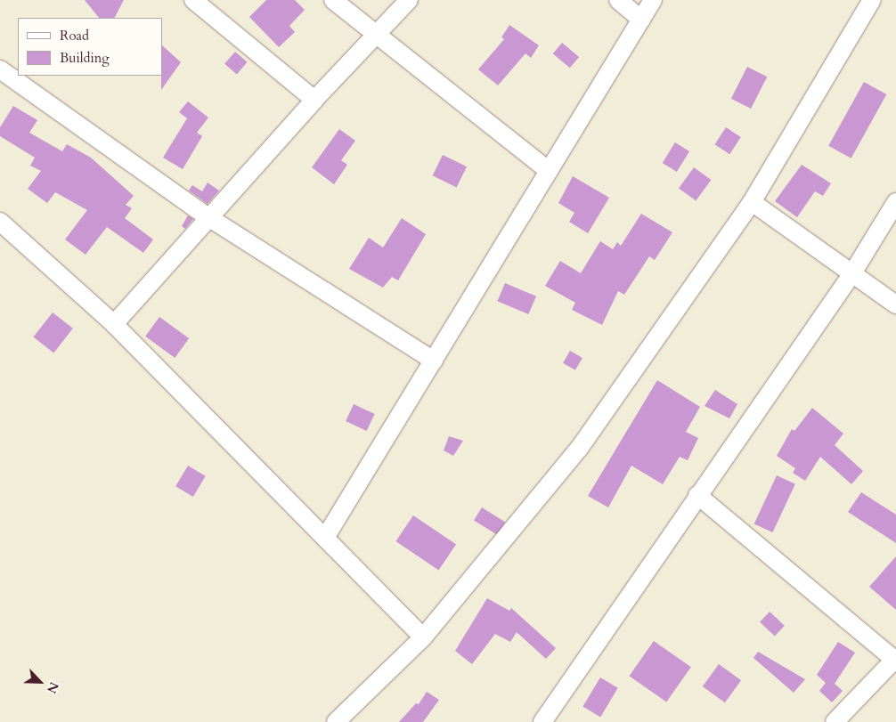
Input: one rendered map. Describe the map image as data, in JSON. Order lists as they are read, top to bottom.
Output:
{
  "legend": ["Road", "Building"],
  "north": "bottom right"
}
